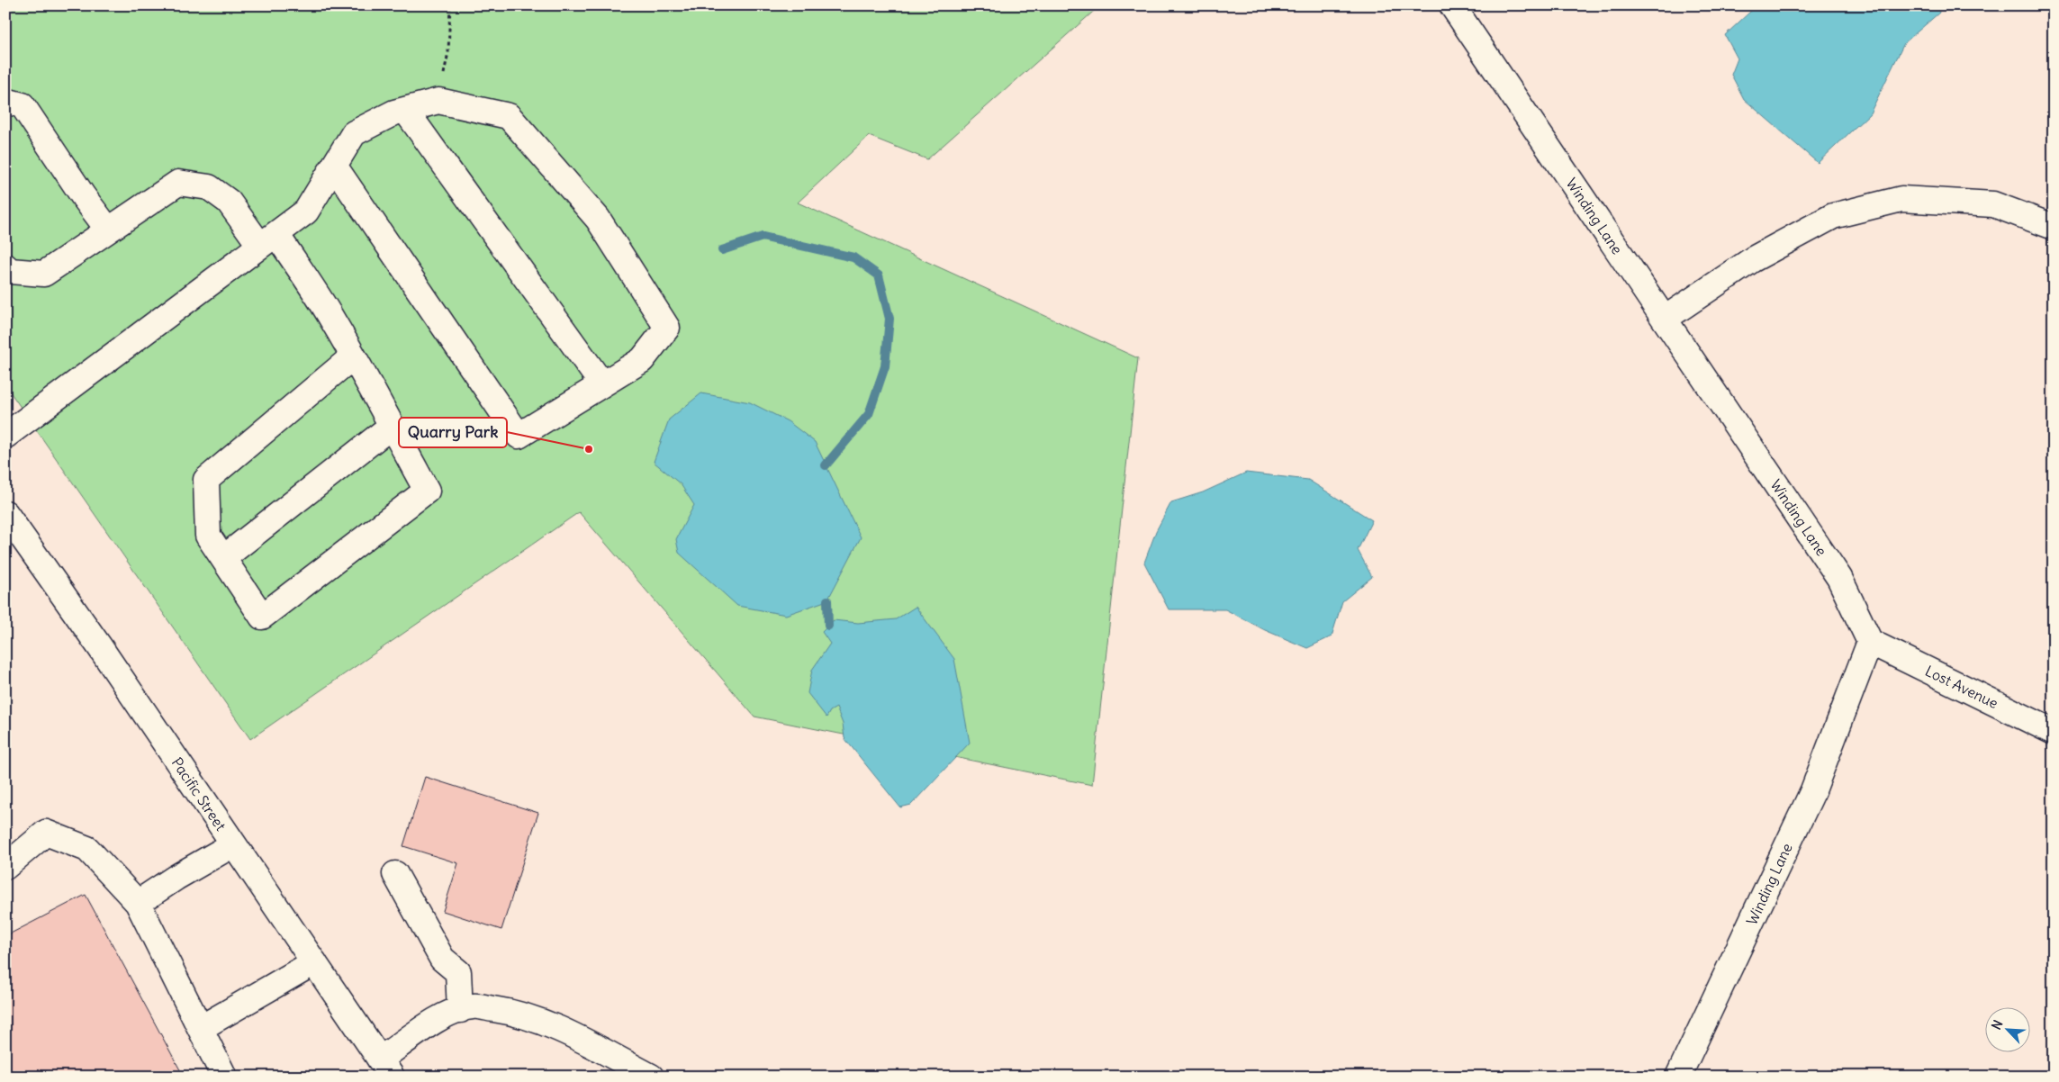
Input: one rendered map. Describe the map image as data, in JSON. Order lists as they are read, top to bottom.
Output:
{
  "streets": {
    "street": ["Winding Lane", "Lost Avenue", "Pacific Street"]
  },
  "crossings": [
    ["Winding Lane", "Lost Avenue"]
  ],
  "places": ["Quarry Park"],
  "north": "top left"
}
